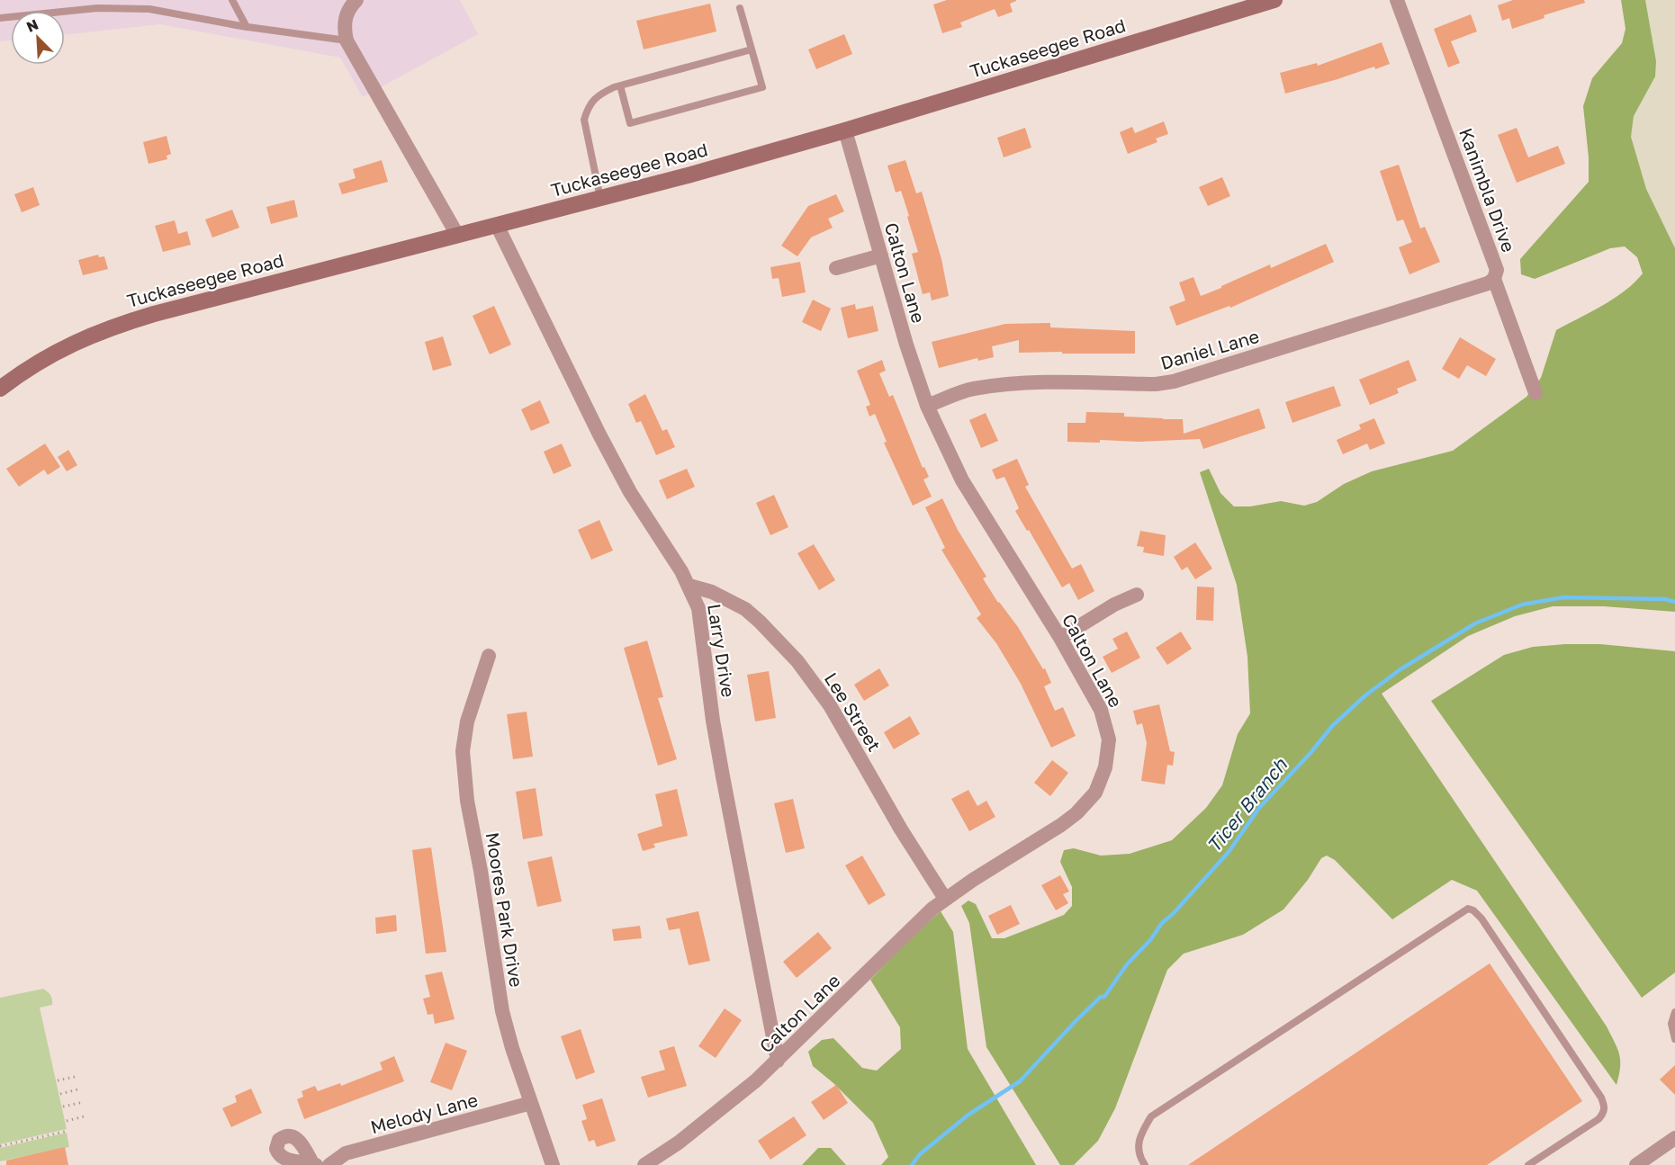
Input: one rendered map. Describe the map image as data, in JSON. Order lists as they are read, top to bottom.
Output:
{
  "streets": {
    "street": [
      "Tuckaseegee Road",
      "Kanimbla Drive",
      "Calton Lane",
      "Daniel Lane",
      "Larry Drive",
      "Lee Street",
      "Moores Park Drive",
      "Melody Lane"
    ]
  },
  "crossings": [
    ["Tuckaseegee Road", "Calton Lane"],
    ["Tuckaseegee Road", "Larry Drive"],
    ["Kanimbla Drive", "Daniel Lane"],
    ["Calton Lane", "Daniel Lane"],
    ["Calton Lane", "Larry Drive"],
    ["Calton Lane", "Lee Street"],
    ["Larry Drive", "Lee Street"],
    ["Moores Park Drive", "Melody Lane"]
  ],
  "water": ["Ticer Branch"],
  "north": "top left"
}
